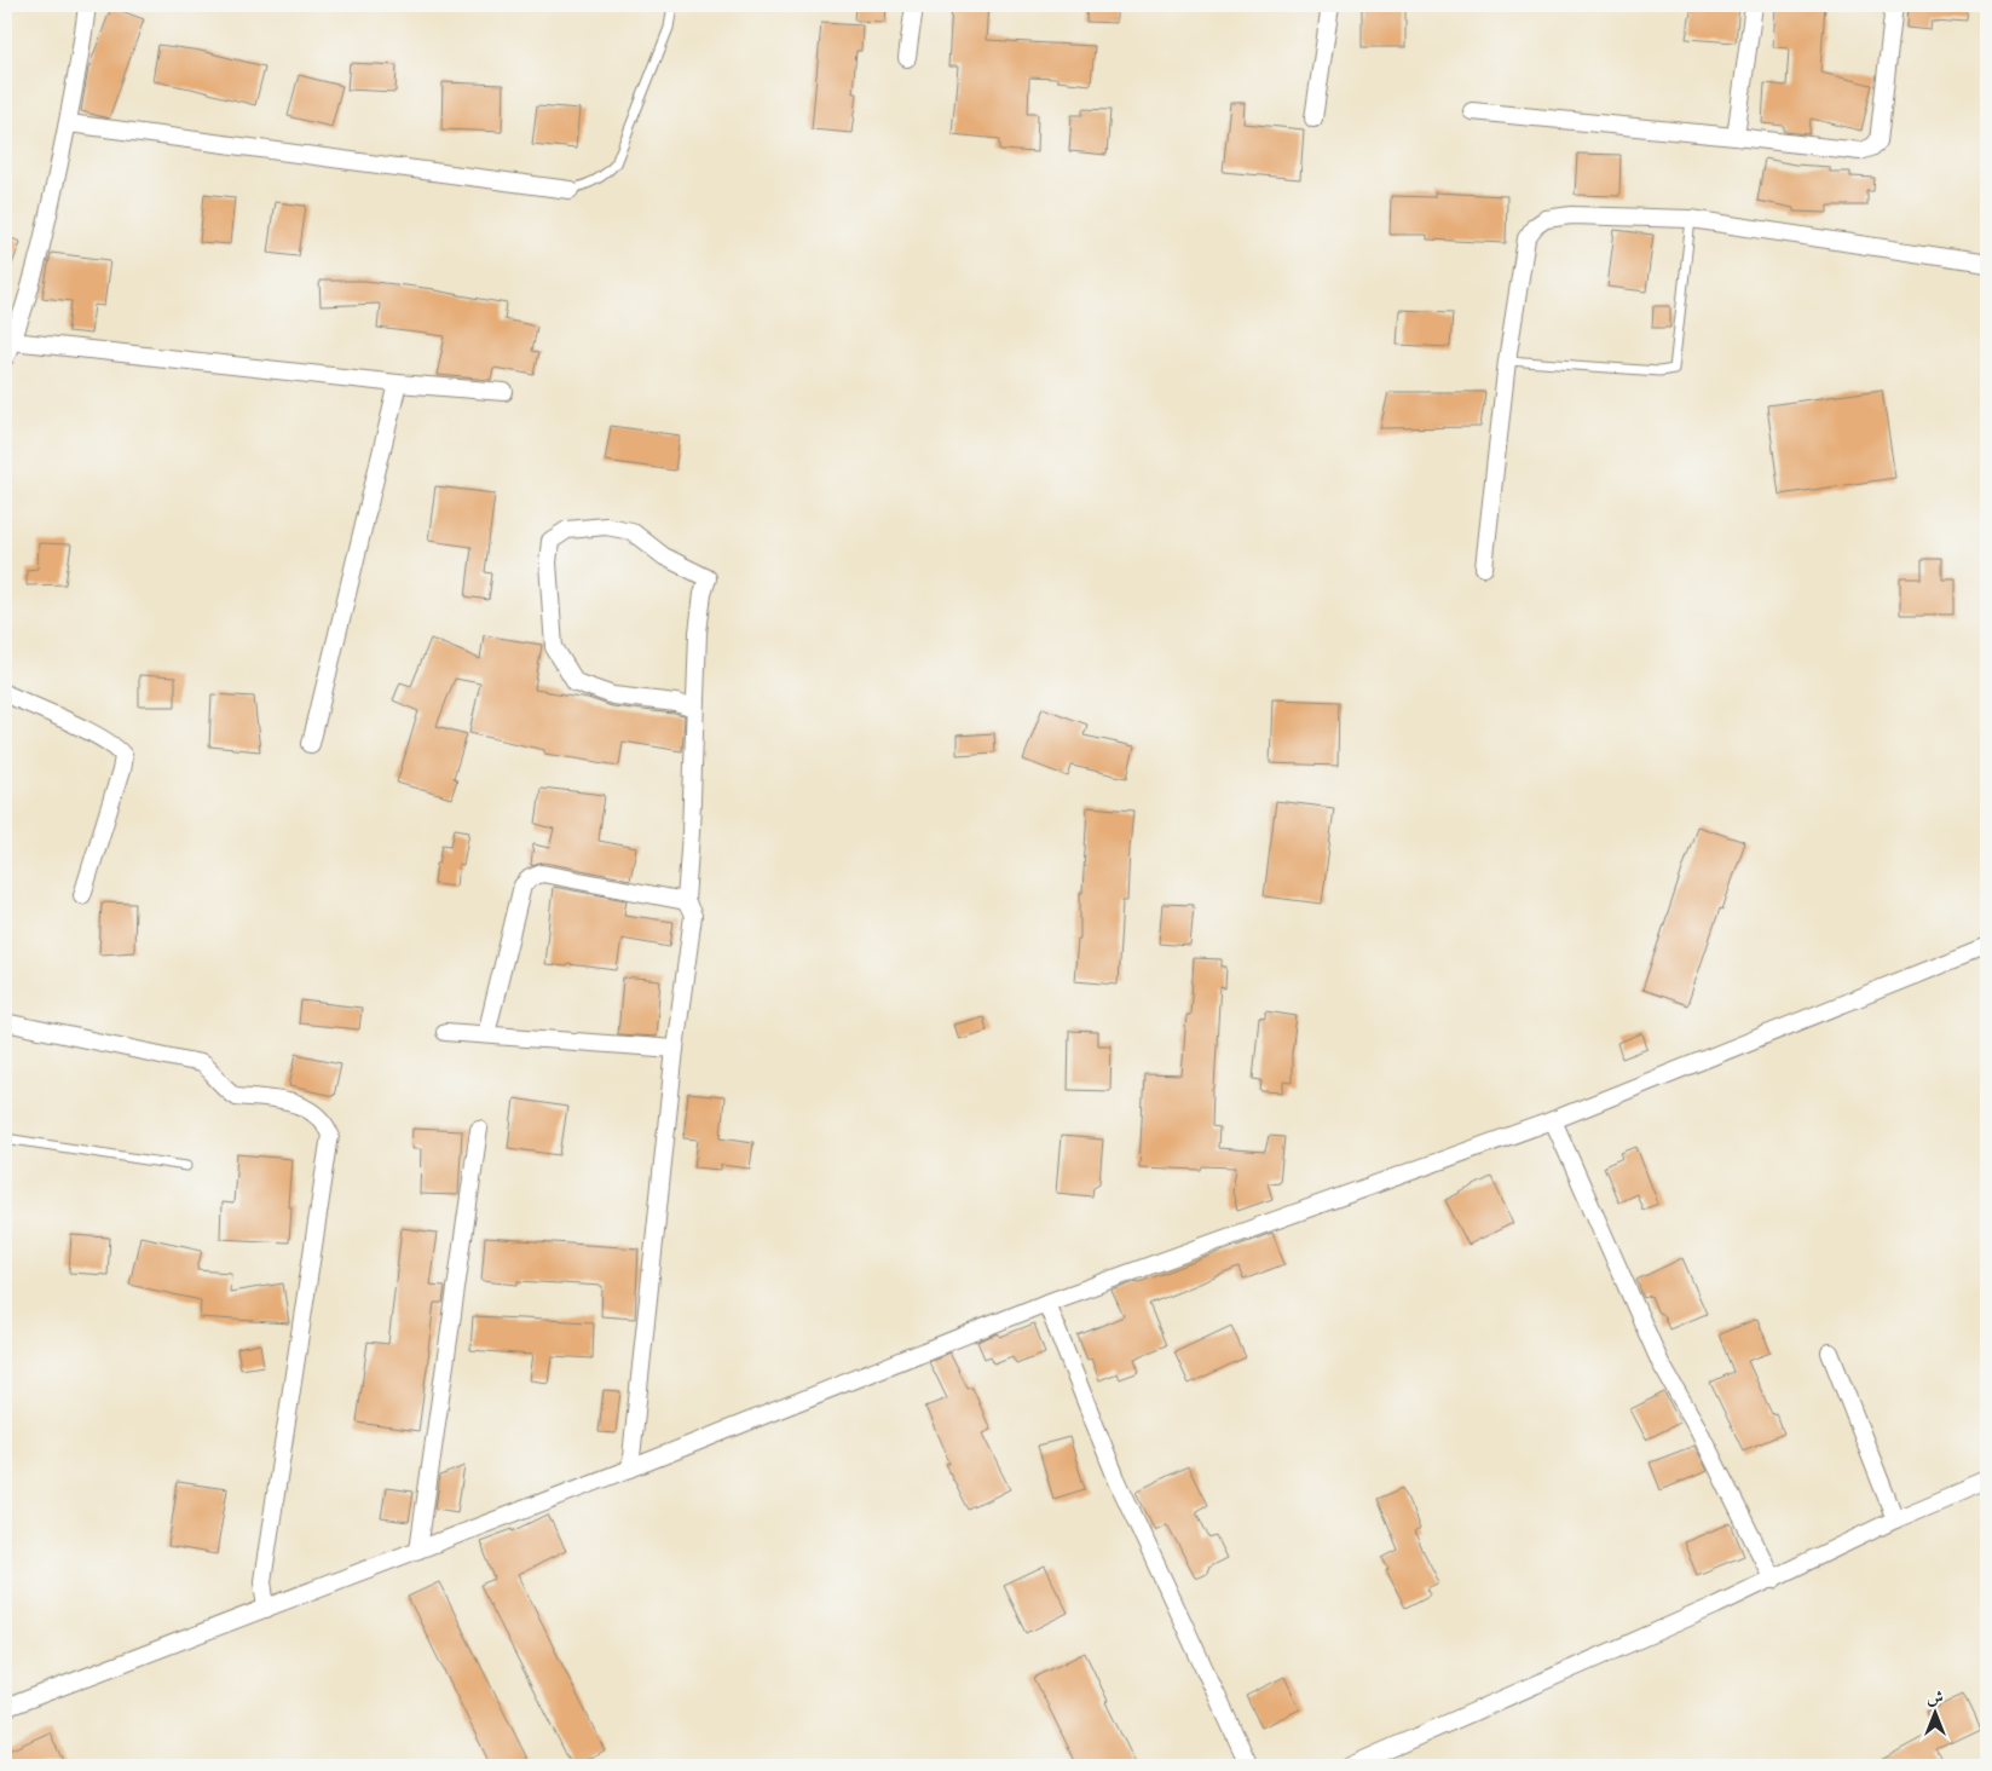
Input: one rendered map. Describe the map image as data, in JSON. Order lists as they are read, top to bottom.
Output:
{
  "north": "top"
}
